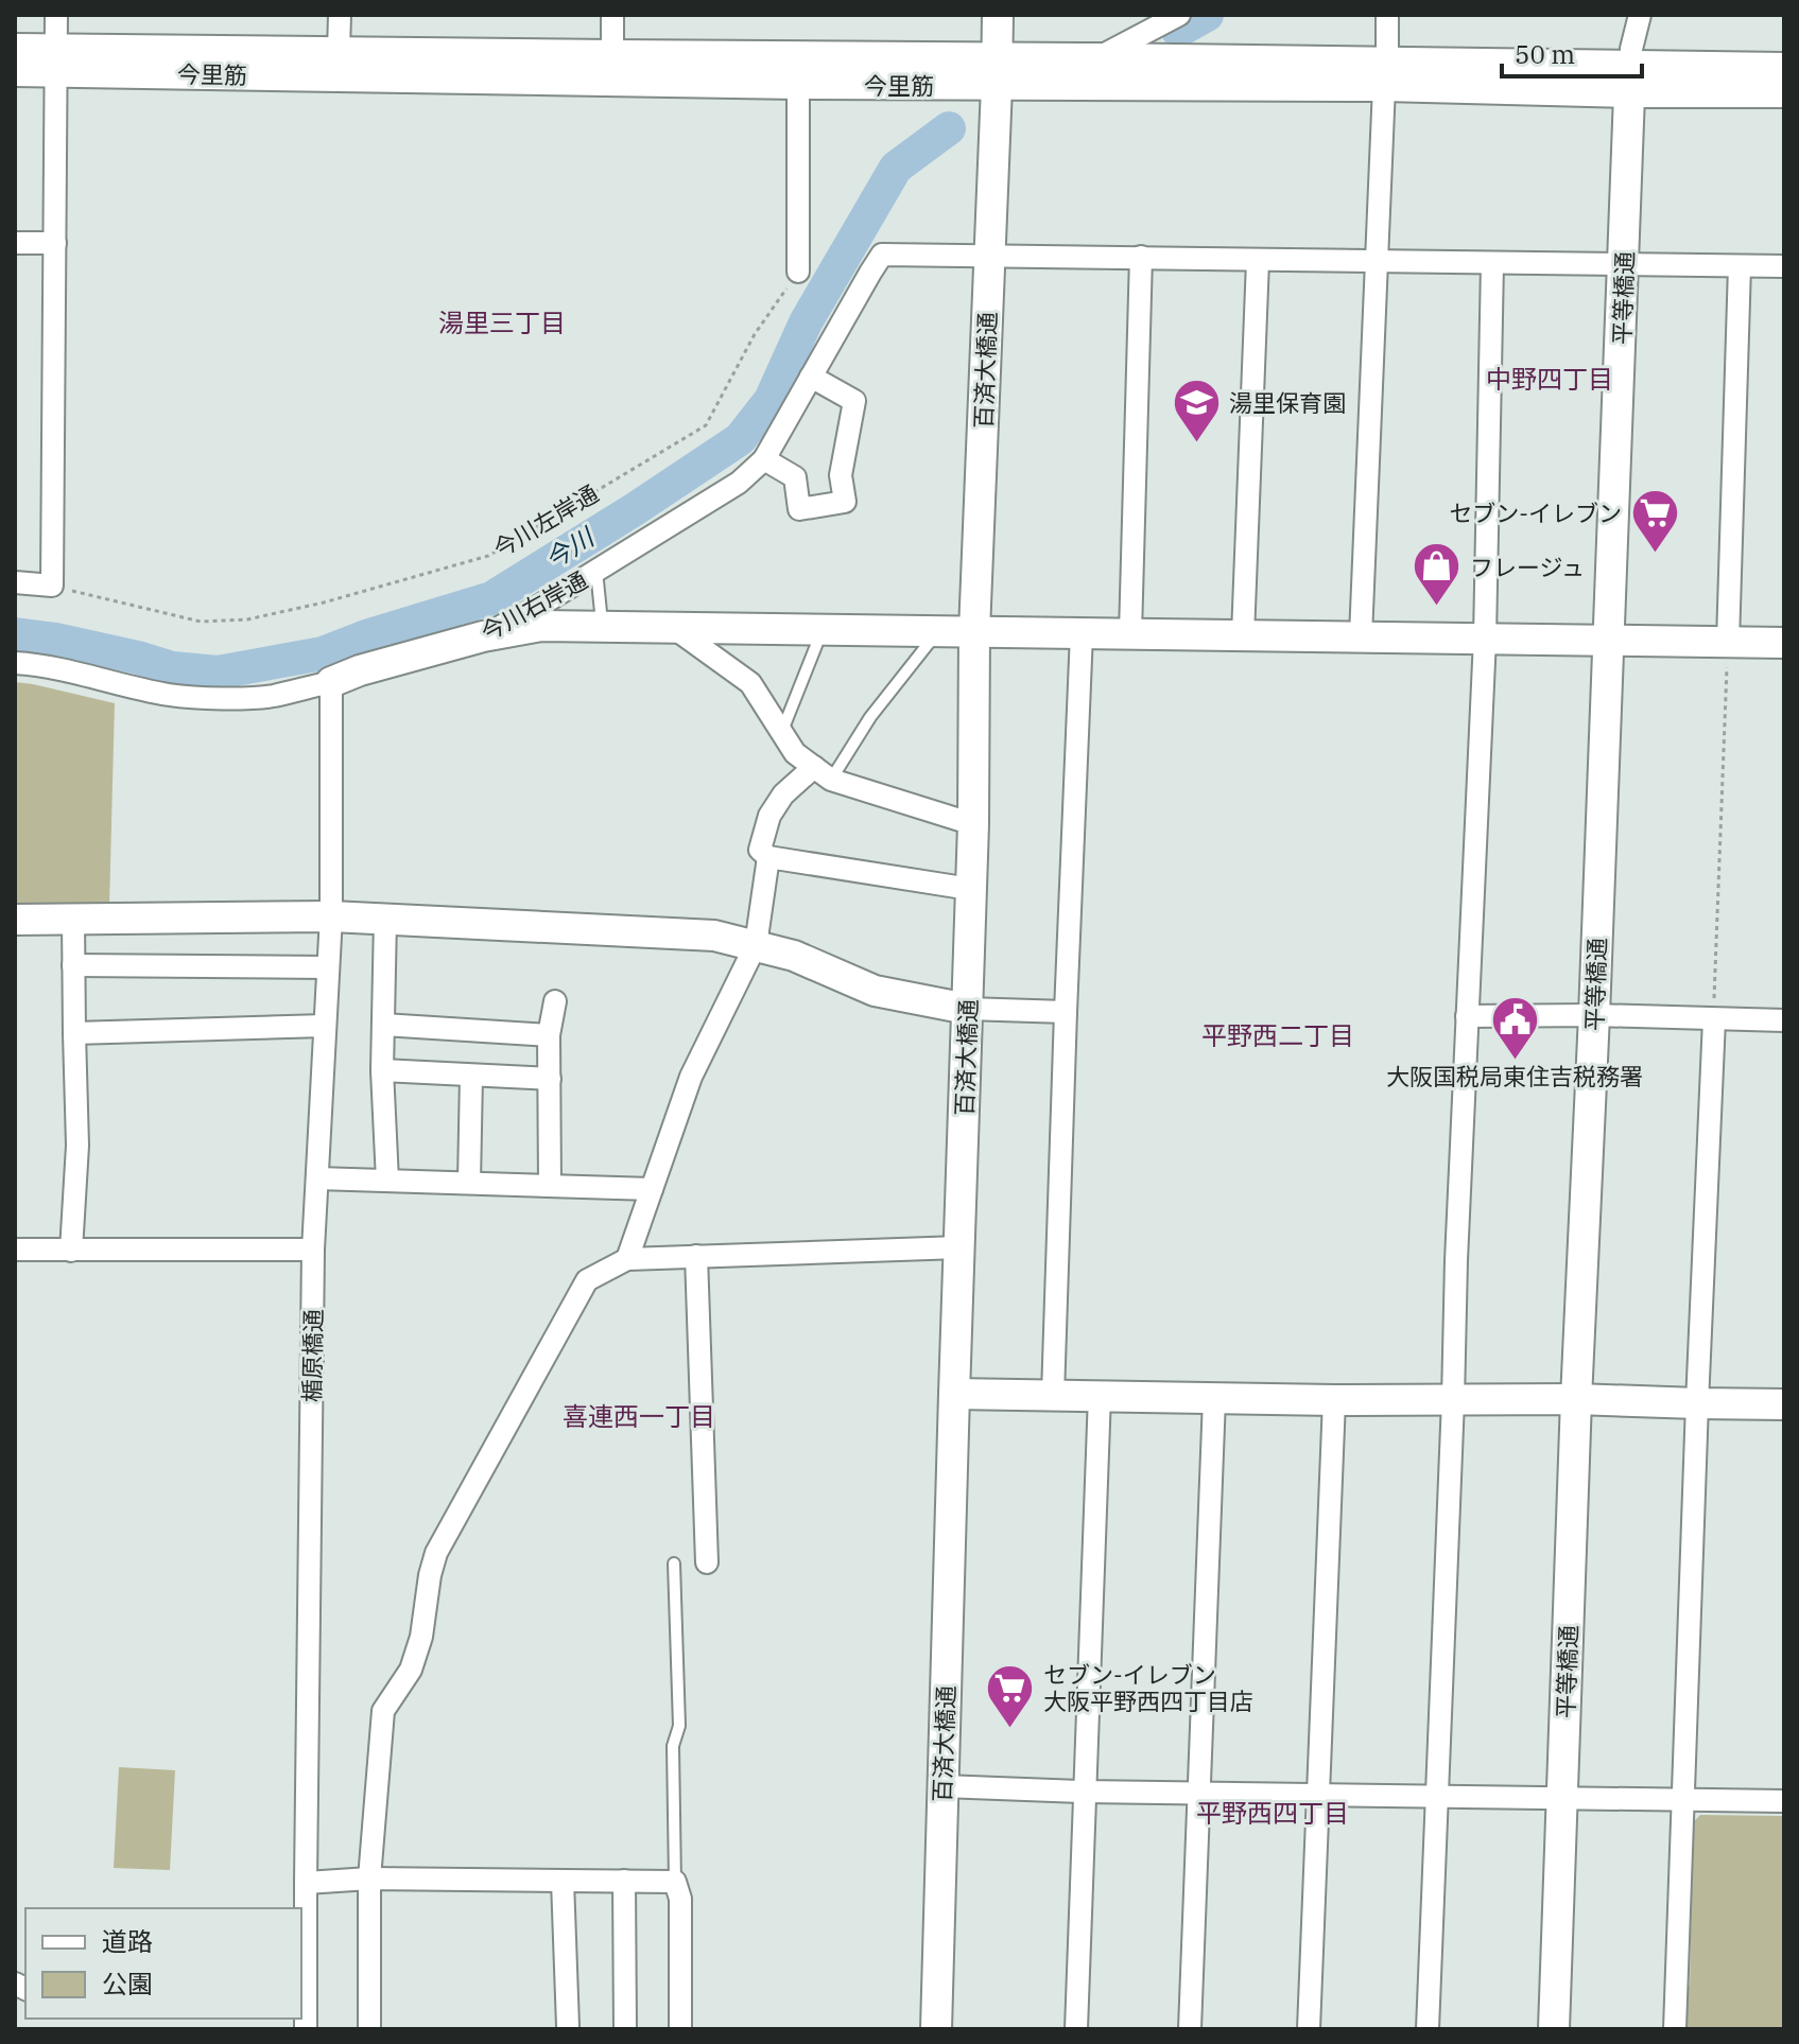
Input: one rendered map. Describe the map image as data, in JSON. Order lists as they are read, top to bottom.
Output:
{
  "streets": {
    "street": [
      "今里筋",
      "平等橋通",
      "百済大橋通",
      "今川右岸通",
      "楯原橋通"
    ],
    "path": ["今川左岸通"]
  },
  "crossings": [
    ["今里筋", "平等橋通"],
    ["今里筋", "百済大橋通"],
    ["百済大橋通", "今川右岸通"],
    ["今川右岸通", "楯原橋通"]
  ],
  "districts": [
    "湯里三丁目",
    "中野四丁目",
    "平野西二丁目",
    "喜連西一丁目",
    "平野西四丁目"
  ],
  "water": ["今川"],
  "places": {
    "school or university": ["湯里保育園"],
    "supermarket": ["セブン-イレブン", "セブン-イレブン 大阪平野西四丁目店"],
    "shop": ["フレージュ"],
    "public building": ["大阪国税局東住吉税務署"]
  },
  "legend": ["道路", "公園"],
  "scale_bar": "50 m"
}
